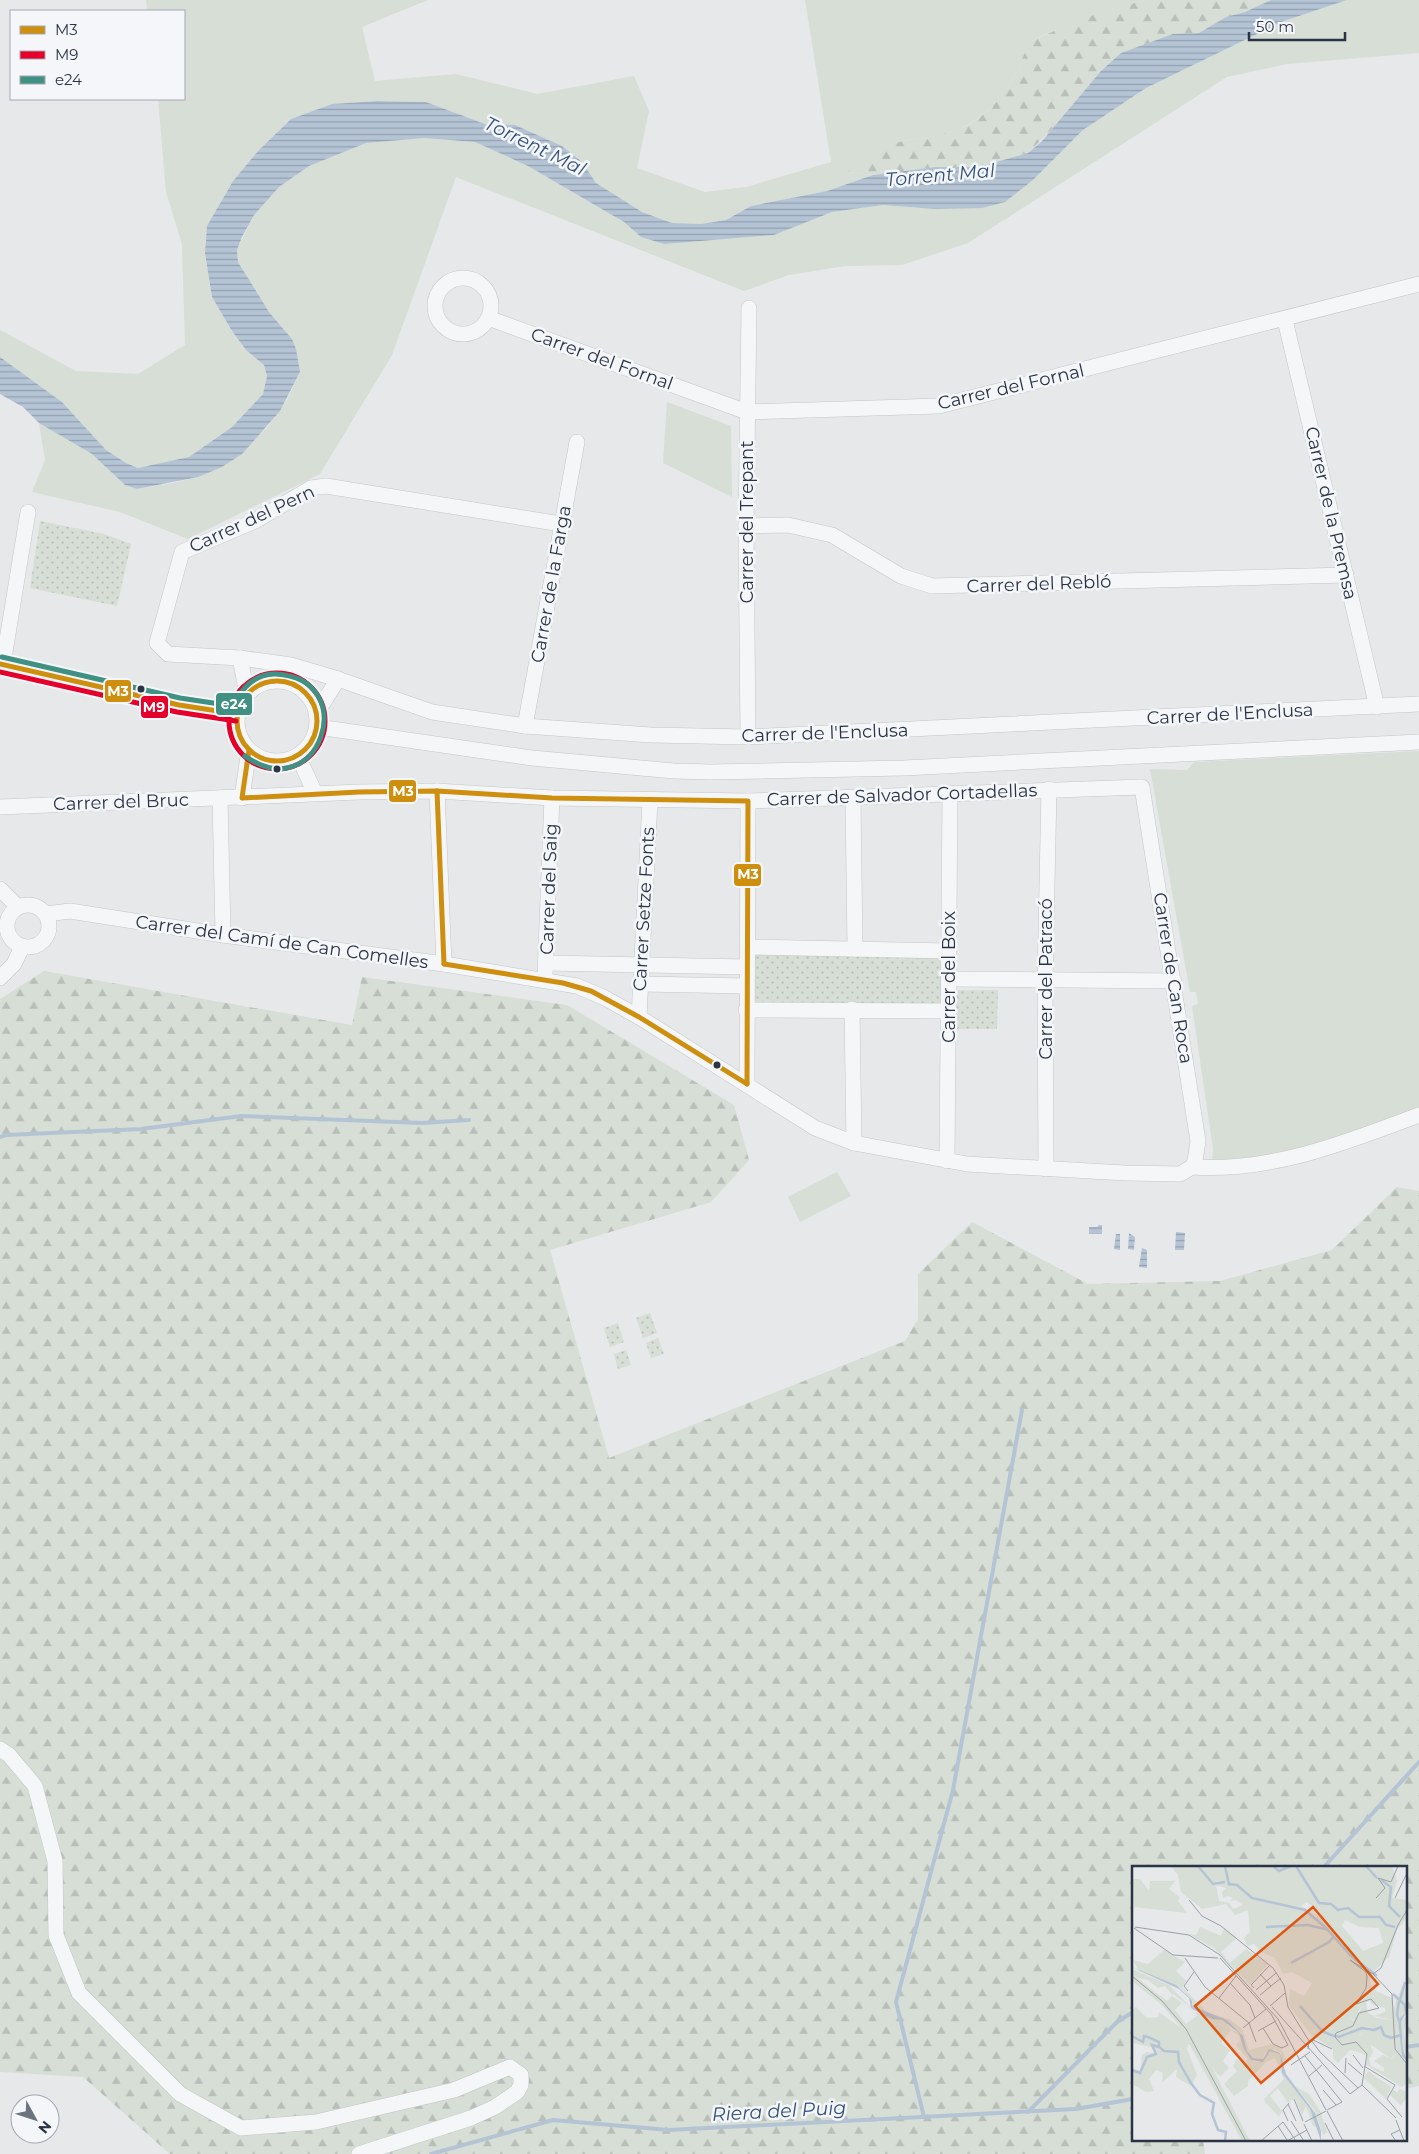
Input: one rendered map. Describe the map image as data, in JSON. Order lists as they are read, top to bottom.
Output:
{
  "streets": {
    "street": [
      "Carrer del Fornal",
      "Carrer de la Premsa",
      "Carrer del Pern",
      "Carrer del Trepant",
      "Carrer de la Farga",
      "Carrer del Rebló",
      "Carrer de l'Enclusa",
      "Carrer de Salvador Cortadellas",
      "Carrer del Bruc",
      "Carrer del Saig",
      "Carrer Setze Fonts",
      "Carrer del Camí de Can Comelles",
      "Carrer del Boix",
      "Carrer de Can Roca",
      "Carrer del Patracó"
    ]
  },
  "crossings": [
    ["Carrer del Fornal", "Carrer de la Premsa"],
    ["Carrer del Fornal", "Carrer del Trepant"],
    ["Carrer de la Premsa", "Carrer del Rebló"],
    ["Carrer de la Premsa", "Carrer de l'Enclusa"],
    ["Carrer del Pern", "Carrer de la Farga"],
    ["Carrer del Pern", "Carrer de l'Enclusa"],
    ["Carrer del Trepant", "Carrer del Rebló"],
    ["Carrer del Trepant", "Carrer de l'Enclusa"],
    ["Carrer de la Farga", "Carrer de l'Enclusa"],
    ["Carrer de Salvador Cortadellas", "Carrer del Bruc"],
    ["Carrer de Salvador Cortadellas", "Carrer del Saig"],
    ["Carrer de Salvador Cortadellas", "Carrer Setze Fonts"],
    ["Carrer de Salvador Cortadellas", "Carrer del Boix"],
    ["Carrer de Salvador Cortadellas", "Carrer de Can Roca"],
    ["Carrer de Salvador Cortadellas", "Carrer del Patracó"],
    ["Carrer del Saig", "Carrer del Camí de Can Comelles"],
    ["Carrer Setze Fonts", "Carrer del Camí de Can Comelles"],
    ["Carrer del Camí de Can Comelles", "Carrer del Boix"],
    ["Carrer del Camí de Can Comelles", "Carrer de Can Roca"],
    ["Carrer del Camí de Can Comelles", "Carrer del Patracó"]
  ],
  "water": ["Torrent Mal", "Riera del Puig"],
  "lines": ["transit line e24", "transit line M3", "transit line M9"],
  "legend": ["M3", "M9", "e24"],
  "scale_bar": "50 m",
  "north": "bottom right"
}
